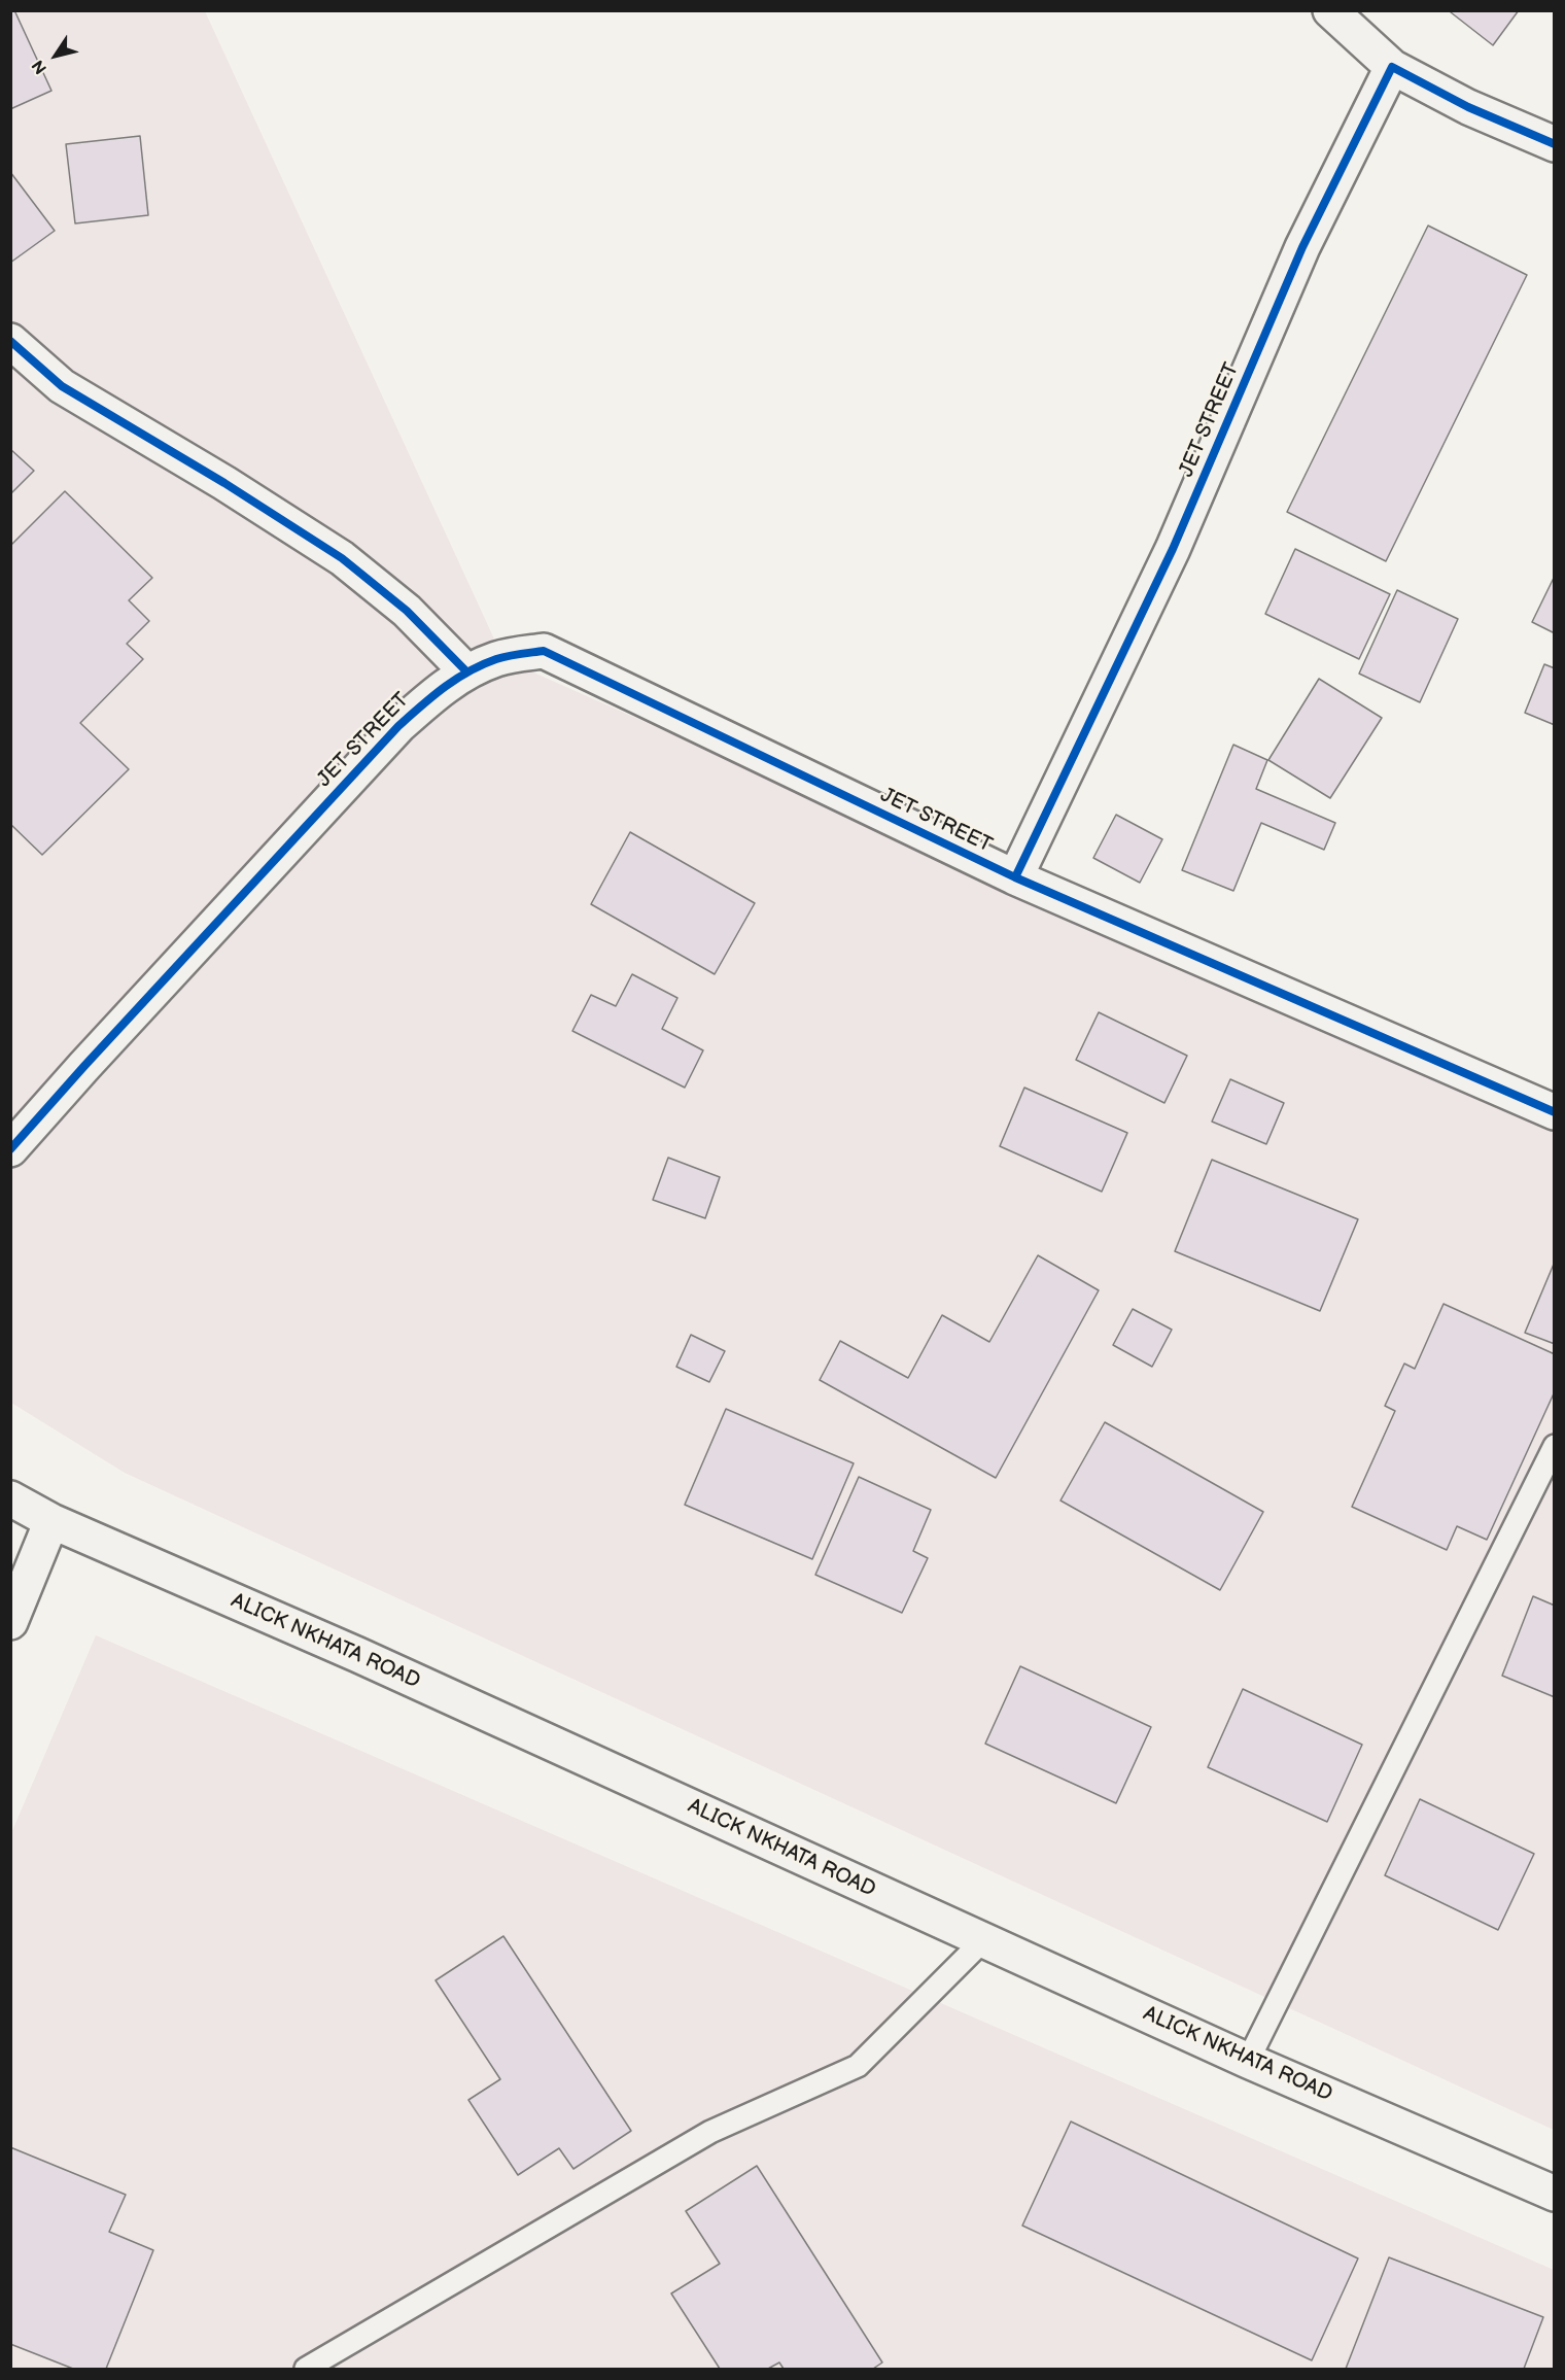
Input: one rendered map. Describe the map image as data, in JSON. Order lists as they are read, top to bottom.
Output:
{
  "streets": {
    "street": ["JET STREET", "ALICK NKHATA ROAD"]
  },
  "north": "bottom left"
}
